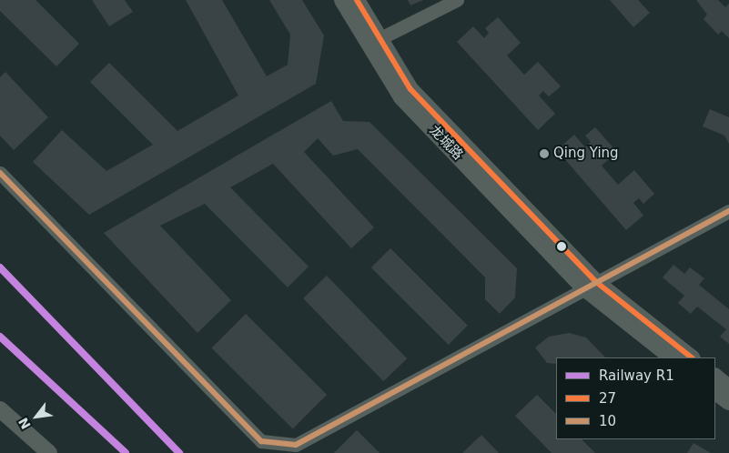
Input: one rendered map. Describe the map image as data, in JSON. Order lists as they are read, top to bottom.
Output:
{
  "streets": {
    "street": ["龙城路"]
  },
  "places": ["Qing Ying"],
  "lines": ["transit line 27", "transit line 10", "rail line R1"],
  "legend": ["Railway R1", "27", "10"],
  "north": "bottom left"
}
